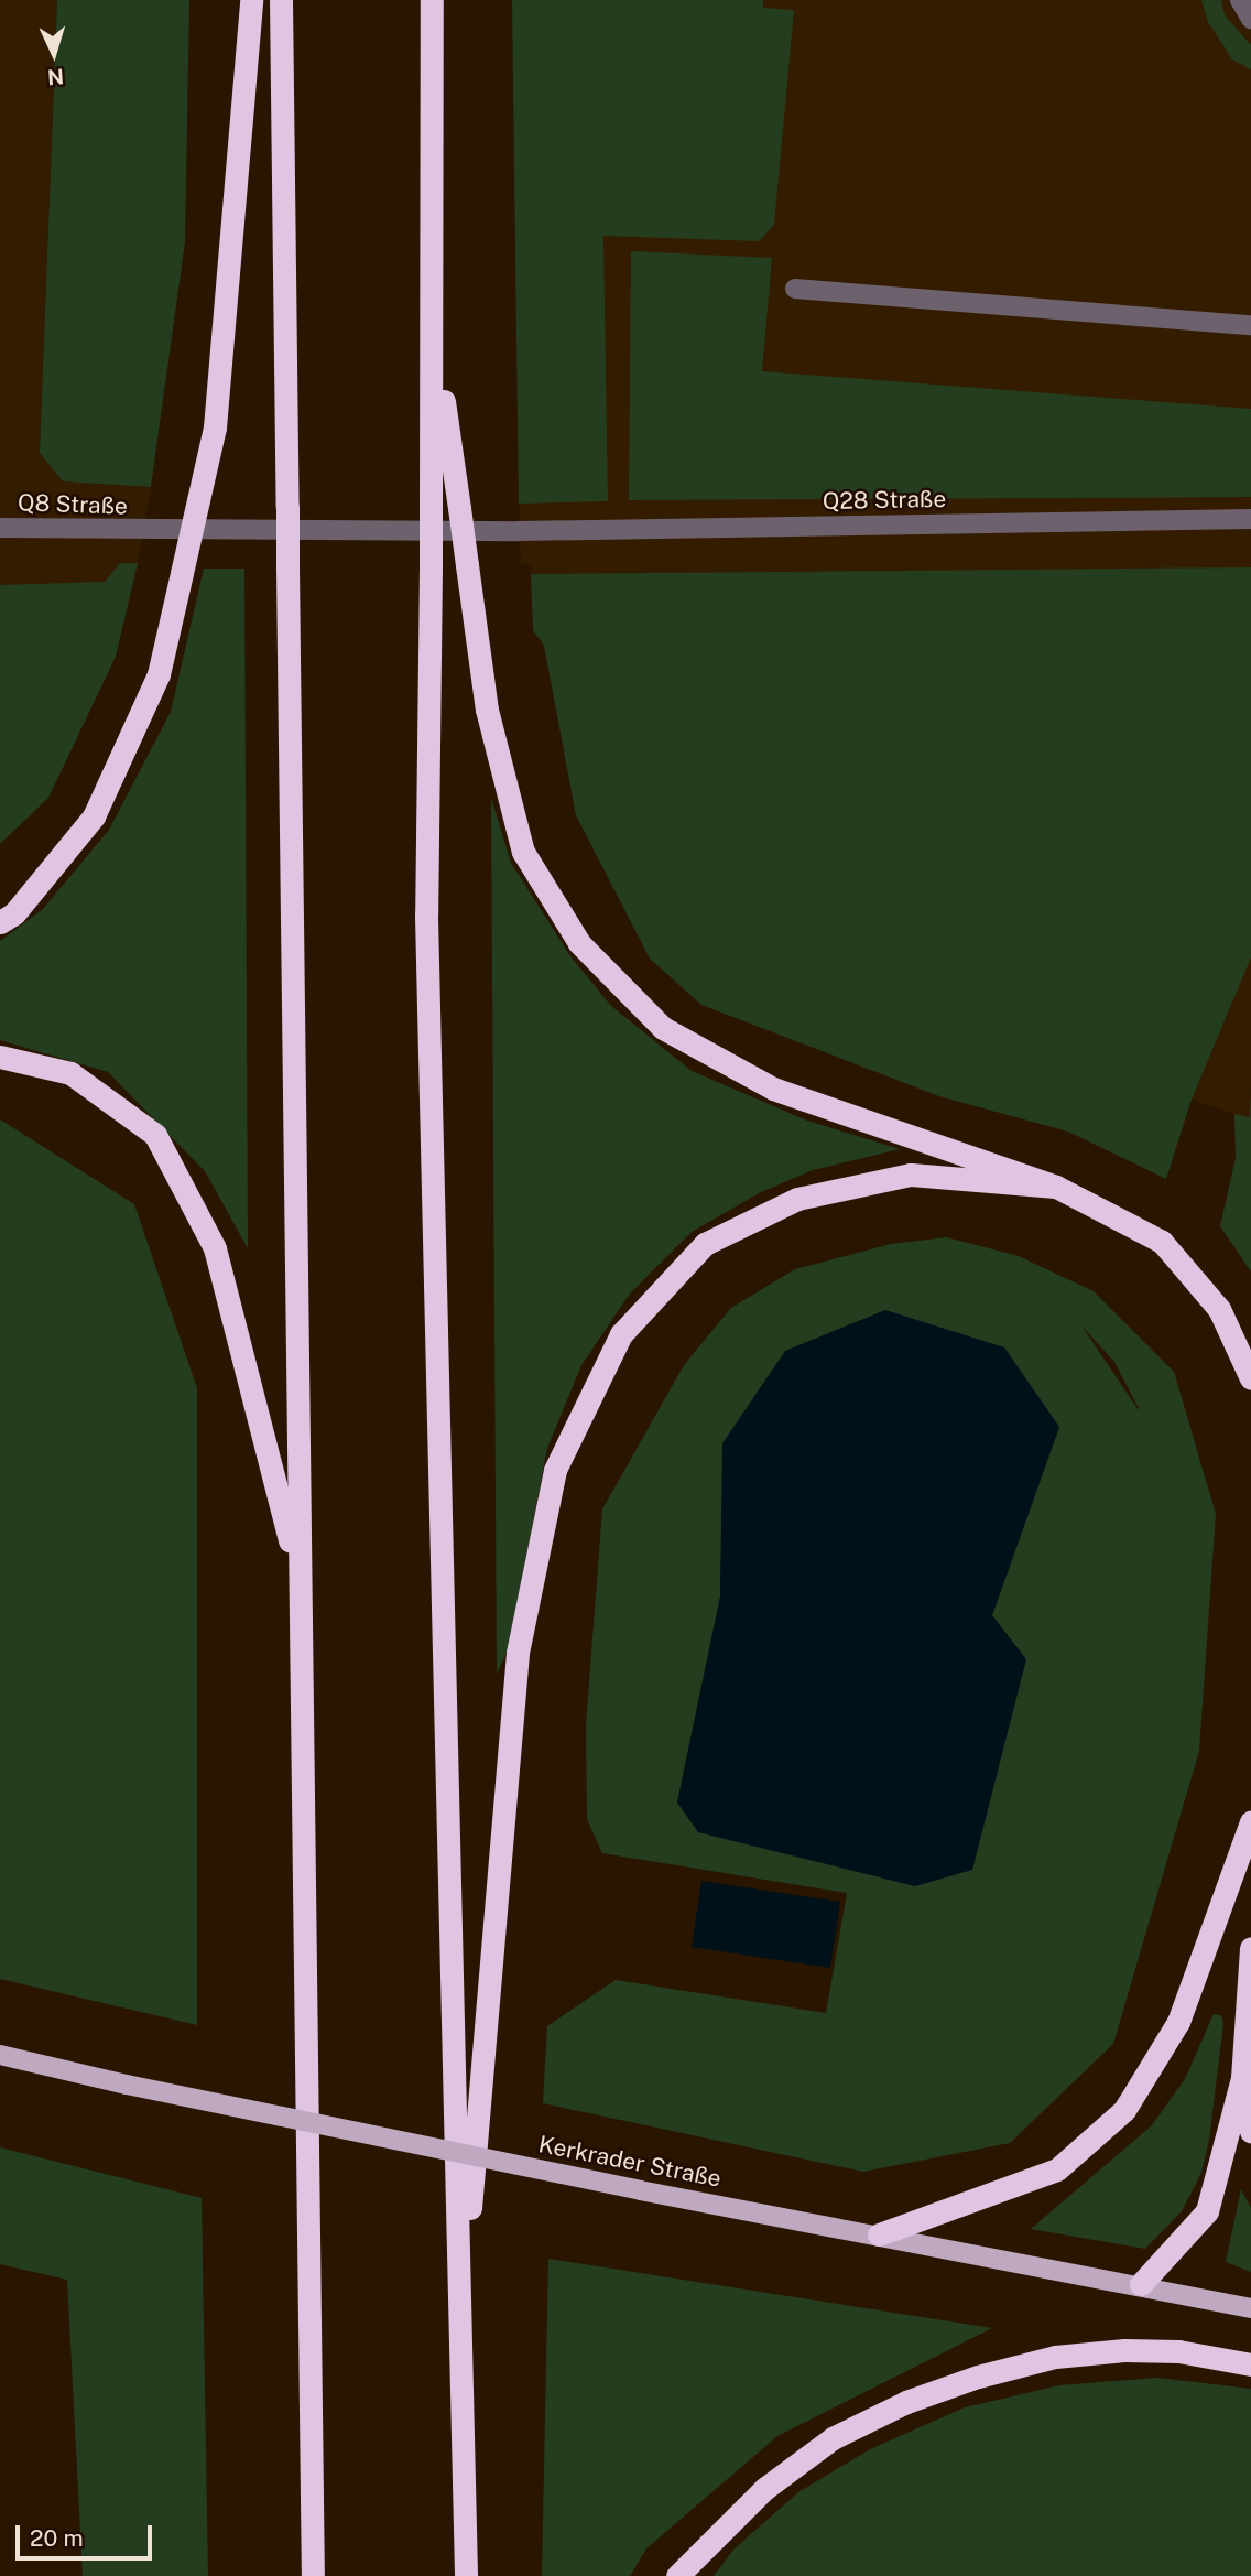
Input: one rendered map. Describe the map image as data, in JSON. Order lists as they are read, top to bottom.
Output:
{
  "streets": {
    "main road": ["Kerkrader Straße"],
    "lane": ["Q28 Straße", "Q8 Straße"]
  },
  "crossings": [
    ["Q28 Straße", "Q8 Straße"]
  ],
  "scale_bar": "20 m",
  "north": "bottom"
}
